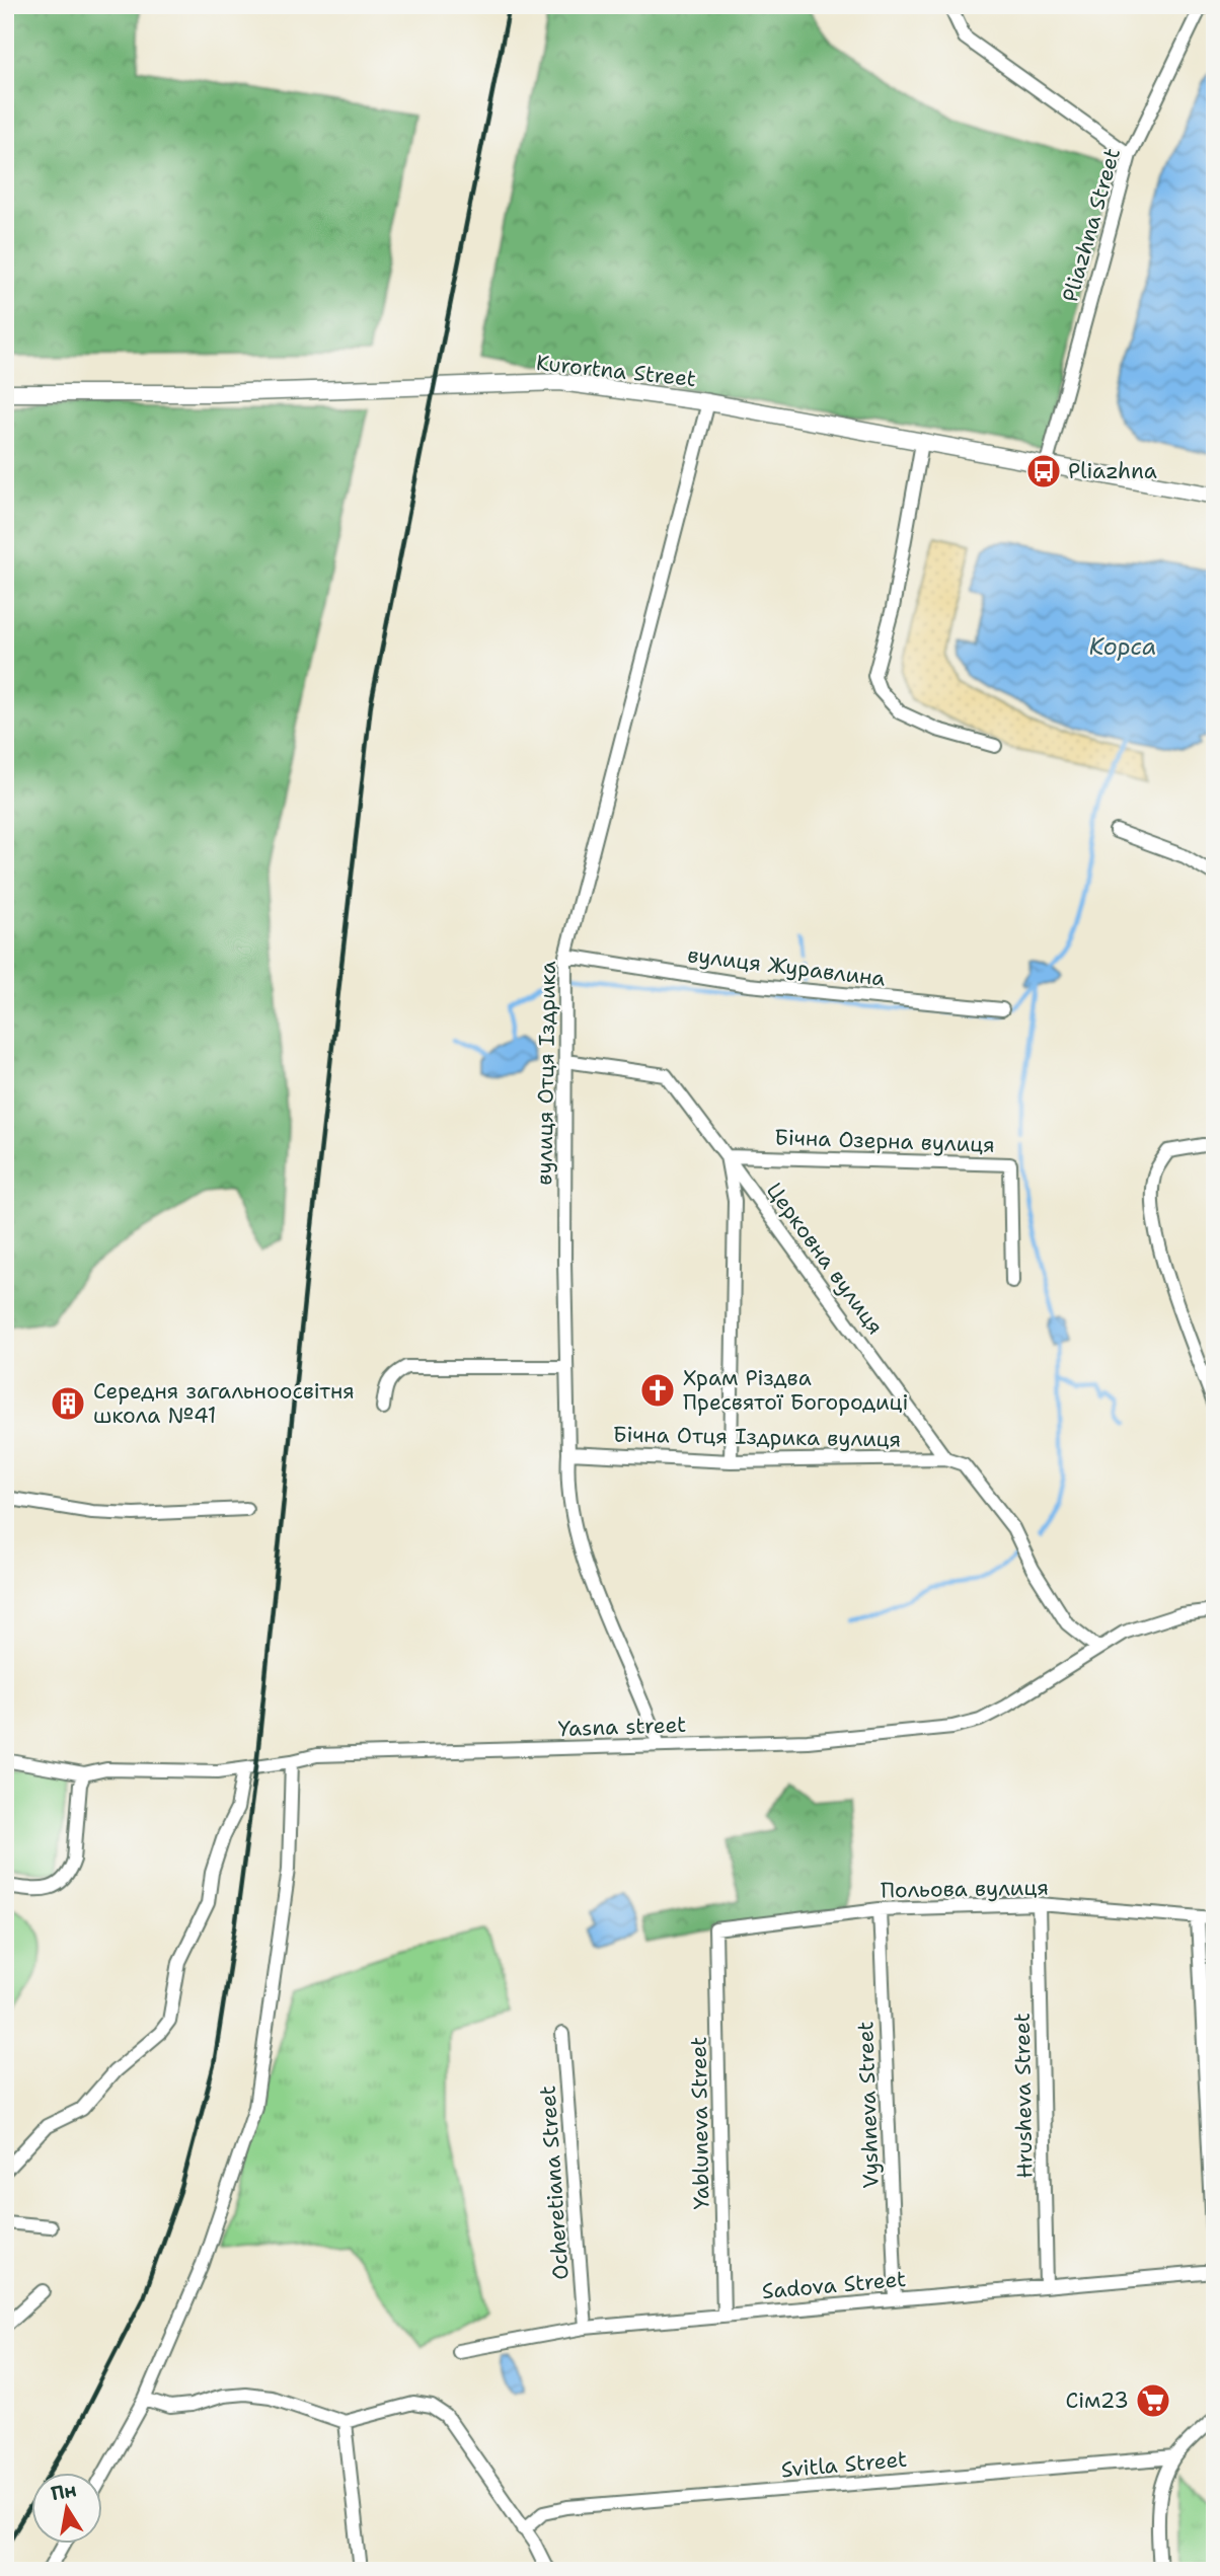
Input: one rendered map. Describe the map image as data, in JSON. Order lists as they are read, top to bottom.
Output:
{
  "streets": {
    "main road": ["Kurortna Street"],
    "street": [
      "Pliazhna Street",
      "вулиця Журавлина",
      "вулиця Отця Іздрика",
      "Бічна Озерна вулиця",
      "Церковна вулиця",
      "Бічна Отця Іздрика вулиця",
      "Yasna street",
      "Польова вулиця",
      "Hrusheva Street",
      "Vyshneva Street",
      "Yabluneva Street",
      "Ocheretiana Street",
      "Sadova Street",
      "Svitla Street"
    ]
  },
  "crossings": [
    ["Pliazhna Street", "Kurortna Street"],
    ["Kurortna Street", "вулиця Отця Іздрика"],
    ["вулиця Журавлина", "вулиця Отця Іздрика"],
    ["вулиця Отця Іздрика", "Церковна вулиця"],
    ["вулиця Отця Іздрика", "Бічна Отця Іздрика вулиця"],
    ["вулиця Отця Іздрика", "Yasna street"],
    ["Бічна Озерна вулиця", "Церковна вулиця"],
    ["Церковна вулиця", "Бічна Отця Іздрика вулиця"],
    ["Церковна вулиця", "Yasna street"],
    ["Польова вулиця", "Hrusheva Street"],
    ["Польова вулиця", "Vyshneva Street"],
    ["Польова вулиця", "Yabluneva Street"],
    ["Hrusheva Street", "Sadova Street"],
    ["Vyshneva Street", "Sadova Street"],
    ["Yabluneva Street", "Sadova Street"],
    ["Ocheretiana Street", "Sadova Street"]
  ],
  "water": ["Корса"],
  "places": {
    "bus stop": ["Pliazhna"],
    "church": ["Храм Різдва Пресвятої Богородиці"],
    "building": ["Середня загальноосвітня школа №41"],
    "supermarket": ["Сім23"]
  },
  "north": "top"
}
